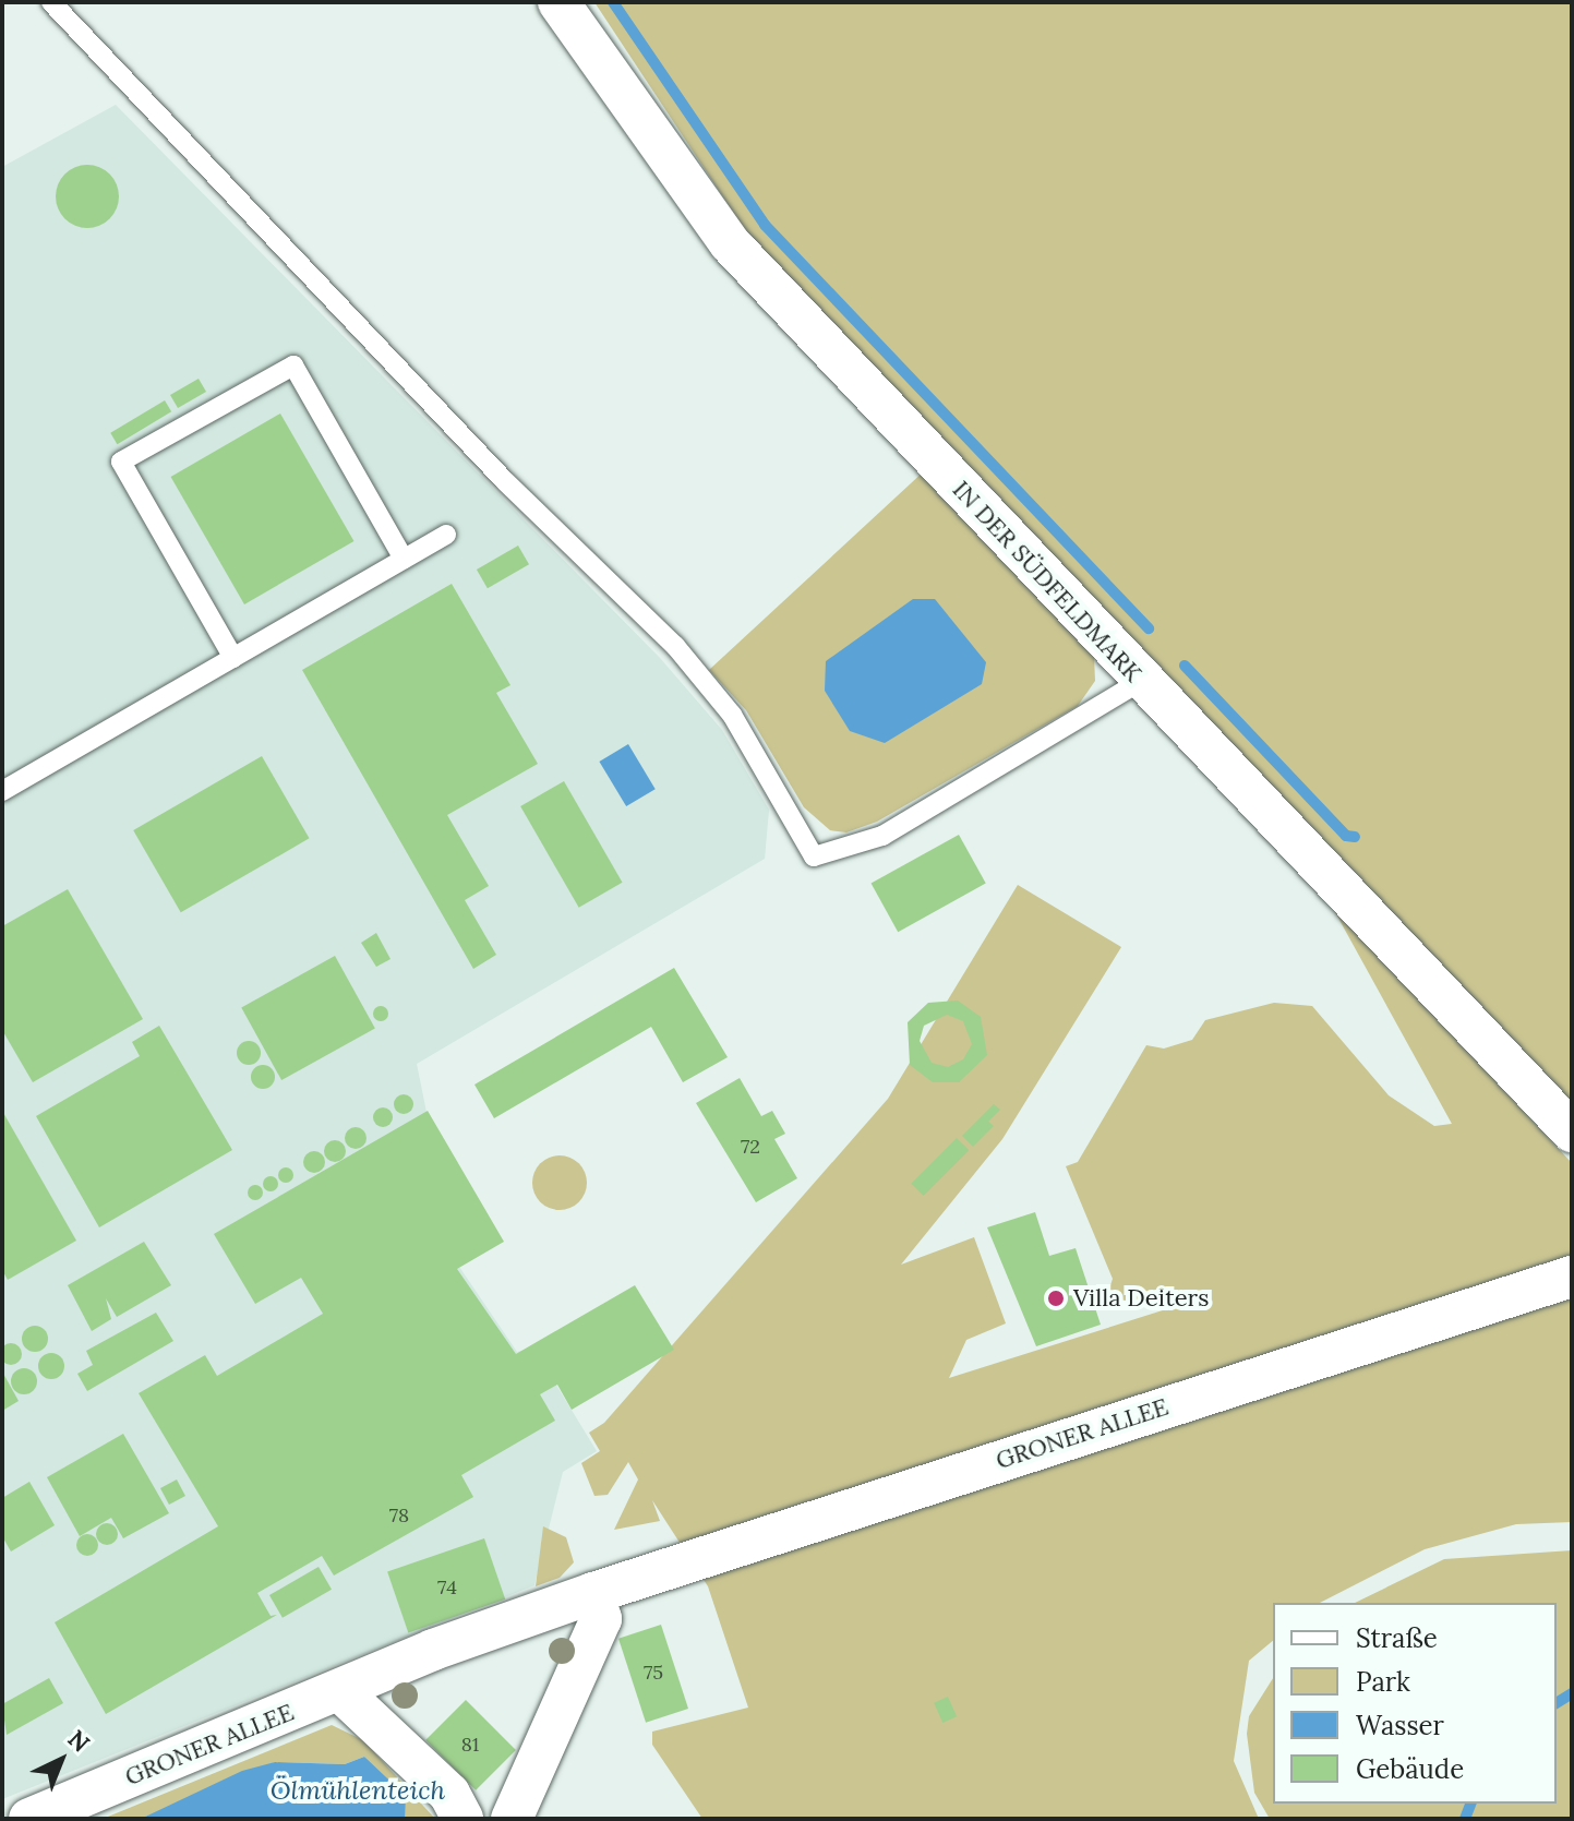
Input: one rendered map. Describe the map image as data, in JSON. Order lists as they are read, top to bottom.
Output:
{
  "streets": {
    "street": ["IN DER SÜDFELDMARK", "GRONER ALLEE"]
  },
  "water": ["Ölmühlenteich"],
  "places": ["Villa Deiters"],
  "house_numbers": [
    "72",
    "78",
    "74",
    "75",
    "81"
  ],
  "legend": [
    "Straße",
    "Park",
    "Wasser",
    "Gebäude"
  ],
  "north": "top right"
}
